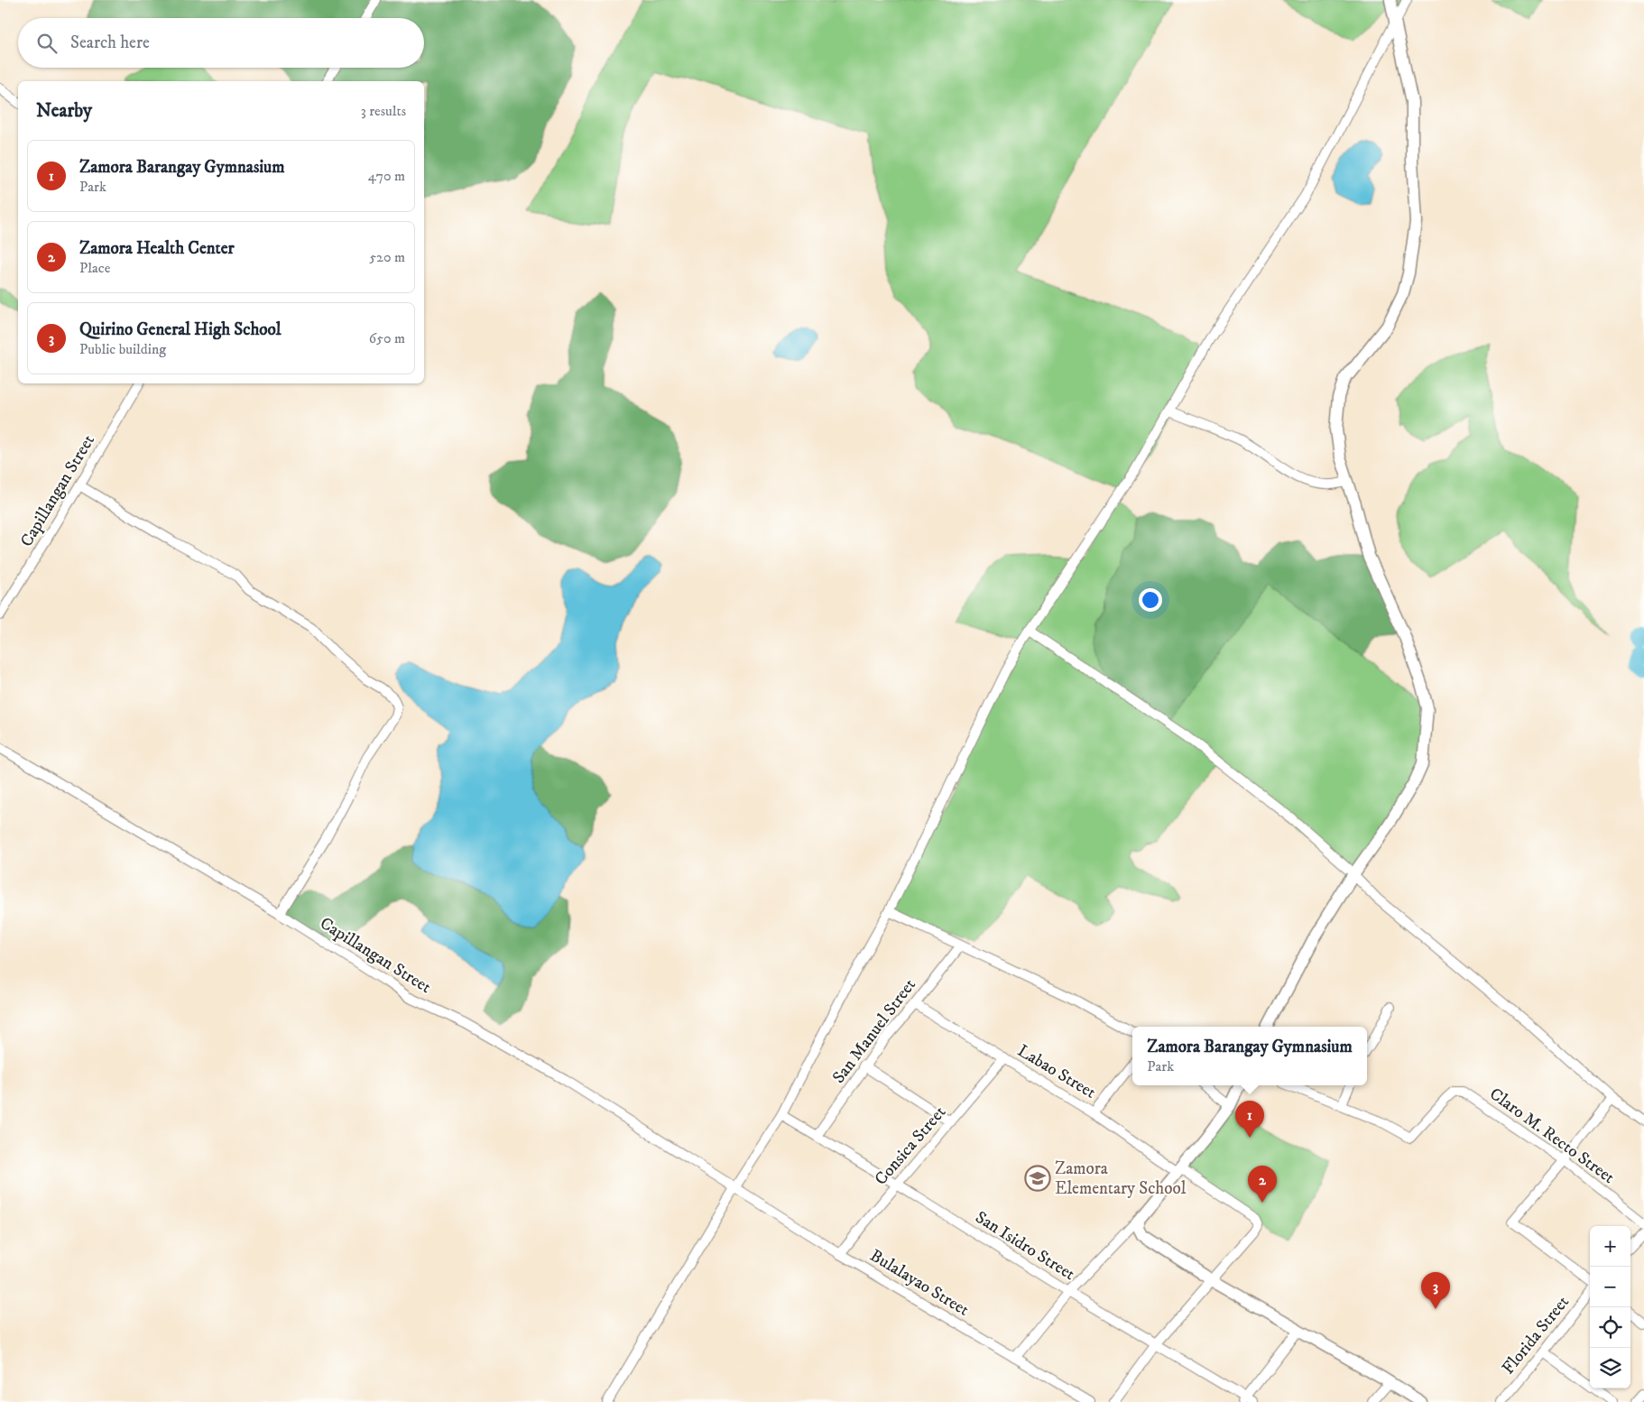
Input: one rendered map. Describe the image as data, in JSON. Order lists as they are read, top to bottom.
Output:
{
  "streets": {
    "street": [
      "Capillangan Street",
      "San Manuel Street",
      "Labao Street",
      "Claro M. Recto Street",
      "Consica Street",
      "San Isidro Street",
      "Bulalayao Street",
      "Florida Street"
    ]
  },
  "crossings": [
    ["Capillangan Street", "Bulalayao Street"],
    ["San Manuel Street", "Labao Street"],
    ["San Manuel Street", "San Isidro Street"],
    ["Labao Street", "Consica Street"],
    ["Consica Street", "San Isidro Street"],
    ["Consica Street", "Bulalayao Street"]
  ],
  "places": {
    "school or university": ["Zamora Elementary School"]
  },
  "page": {
    "search": "Search here",
    "heading": ["Nearby", "3 results"],
    "list": [
      {
        "mark": "1",
        "name": "Zamora Barangay Gymnasium",
        "note": "Park",
        "value": "470 m"
      },
      {
        "mark": "2",
        "name": "Zamora Health Center",
        "note": "Place",
        "value": "520 m"
      },
      {
        "mark": "3",
        "name": "Quirino General High School",
        "note": "Public building",
        "value": "650 m"
      }
    ],
    "popup": ["Zamora Barangay Gymnasium", "Park"],
    "pins": ["1", "2", "3"],
    "map_buttons": ["+", "−"]
  }
}
